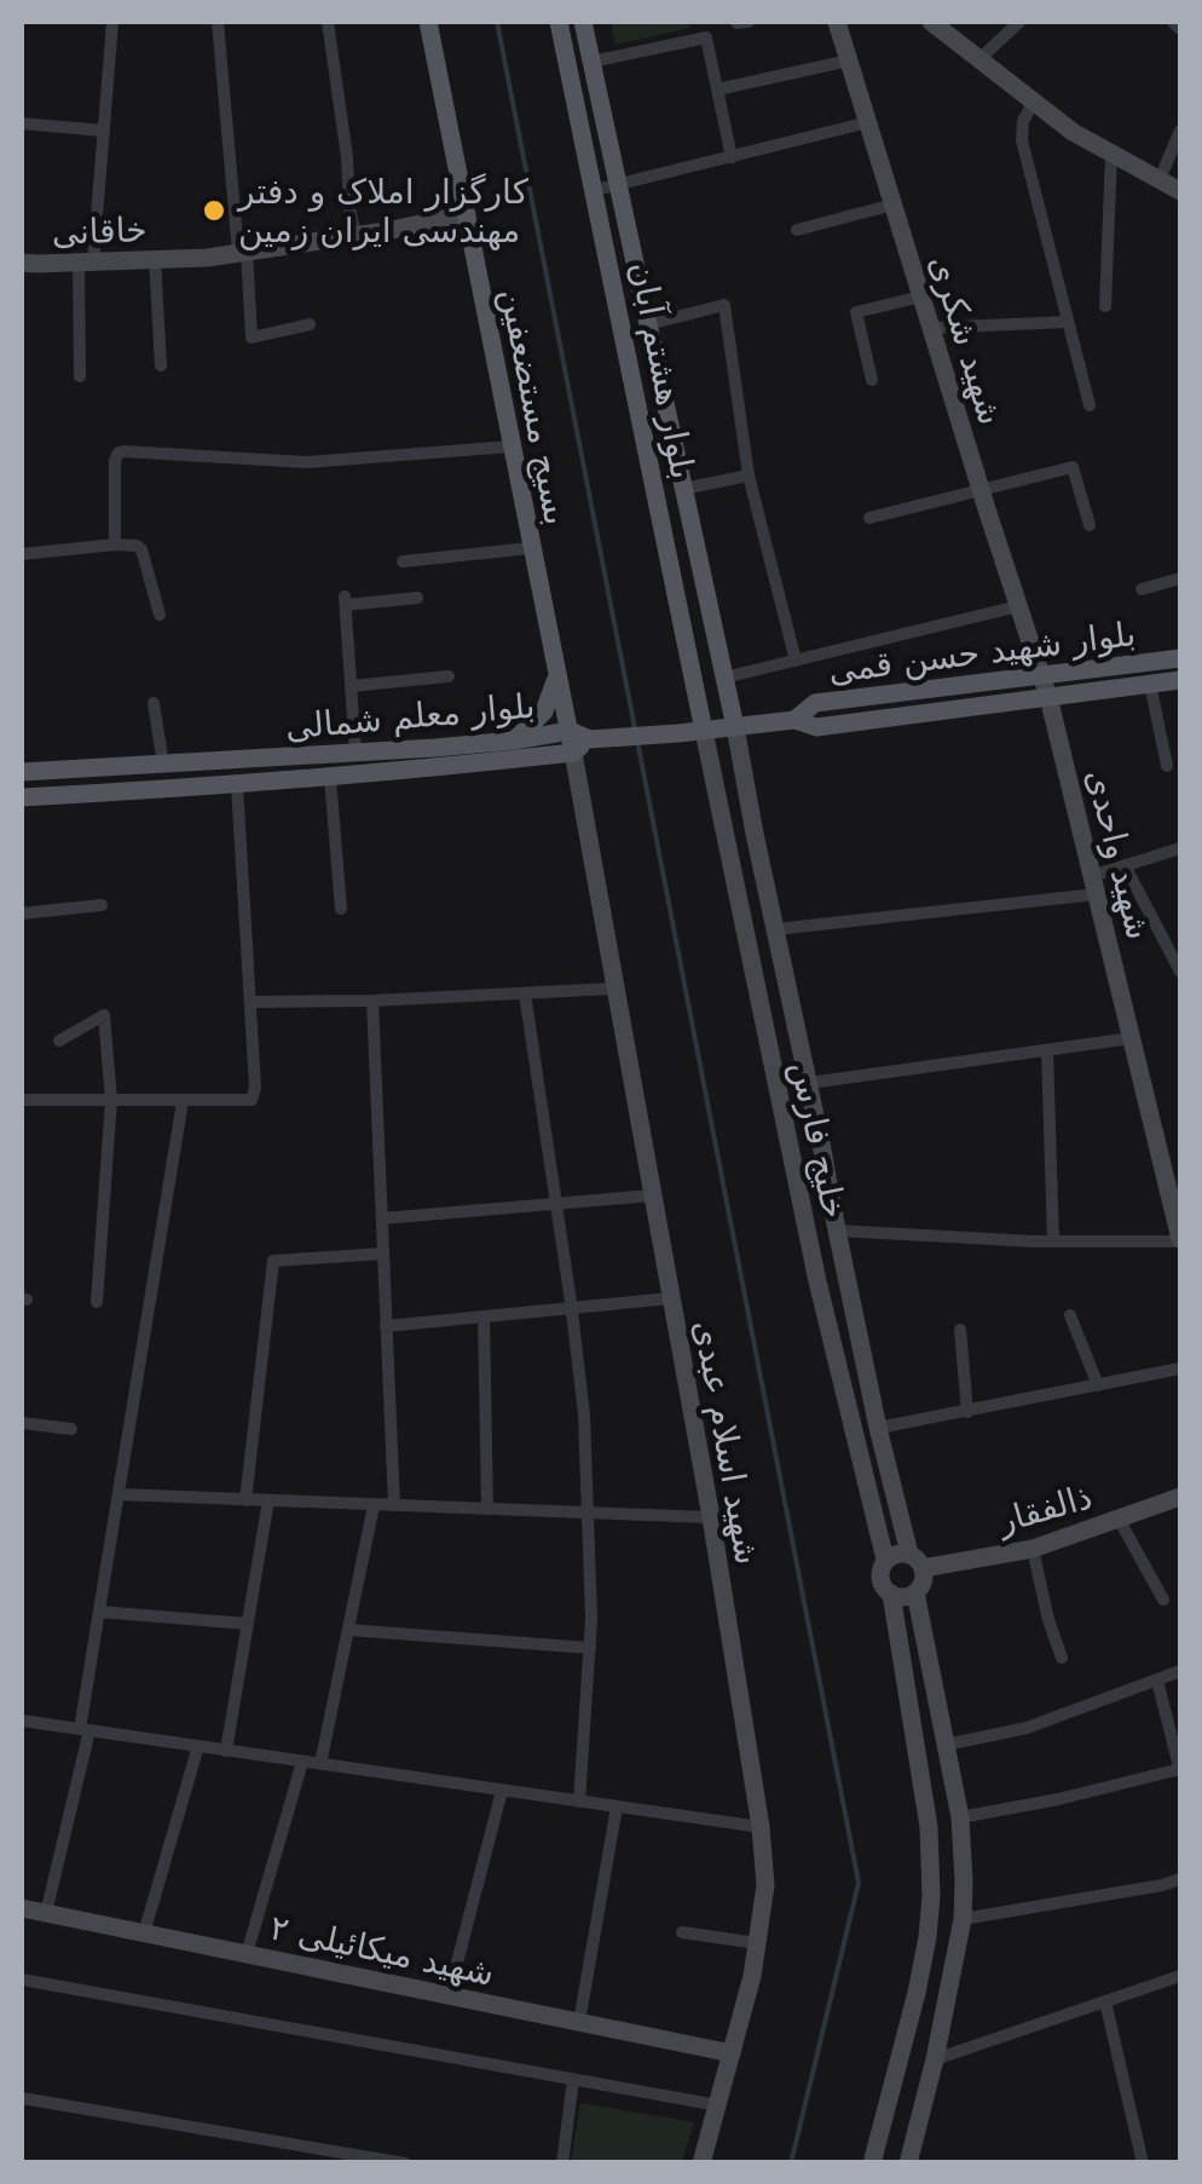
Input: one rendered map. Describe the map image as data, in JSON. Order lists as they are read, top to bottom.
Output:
{
  "streets": {
    "main road": [
      "خاقانی",
      "شهید شکری",
      "بلوار هشتم آبان",
      "بسیج مستضعفین",
      "بلوار شهید حسن قمی",
      "بلوار معلم شمالی",
      "شهید واحدی",
      "خلیج فارس",
      "شهید اسلام عبدی",
      "ذالفقار",
      "شهید میکائیلی ۲"
    ]
  },
  "crossings": [
    ["خاقانی", "بسیج مستضعفین"],
    ["شهید شکری", "بلوار شهید حسن قمی"],
    ["شهید شکری", "شهید واحدی"],
    ["بلوار هشتم آبان", "بلوار شهید حسن قمی"],
    ["بلوار هشتم آبان", "خلیج فارس"],
    ["بسیج مستضعفین", "بلوار معلم شمالی"],
    ["بسیج مستضعفین", "شهید اسلام عبدی"],
    ["بلوار شهید حسن قمی", "بلوار معلم شمالی"],
    ["بلوار شهید حسن قمی", "شهید واحدی"],
    ["بلوار شهید حسن قمی", "خلیج فارس"],
    ["بلوار معلم شمالی", "شهید اسلام عبدی"],
    ["خلیج فارس", "ذالفقار"],
    ["شهید اسلام عبدی", "شهید میکائیلی ۲"]
  ],
  "places": ["کارگزار املاک و دفتر مهندسی ایران زمین"]
}
